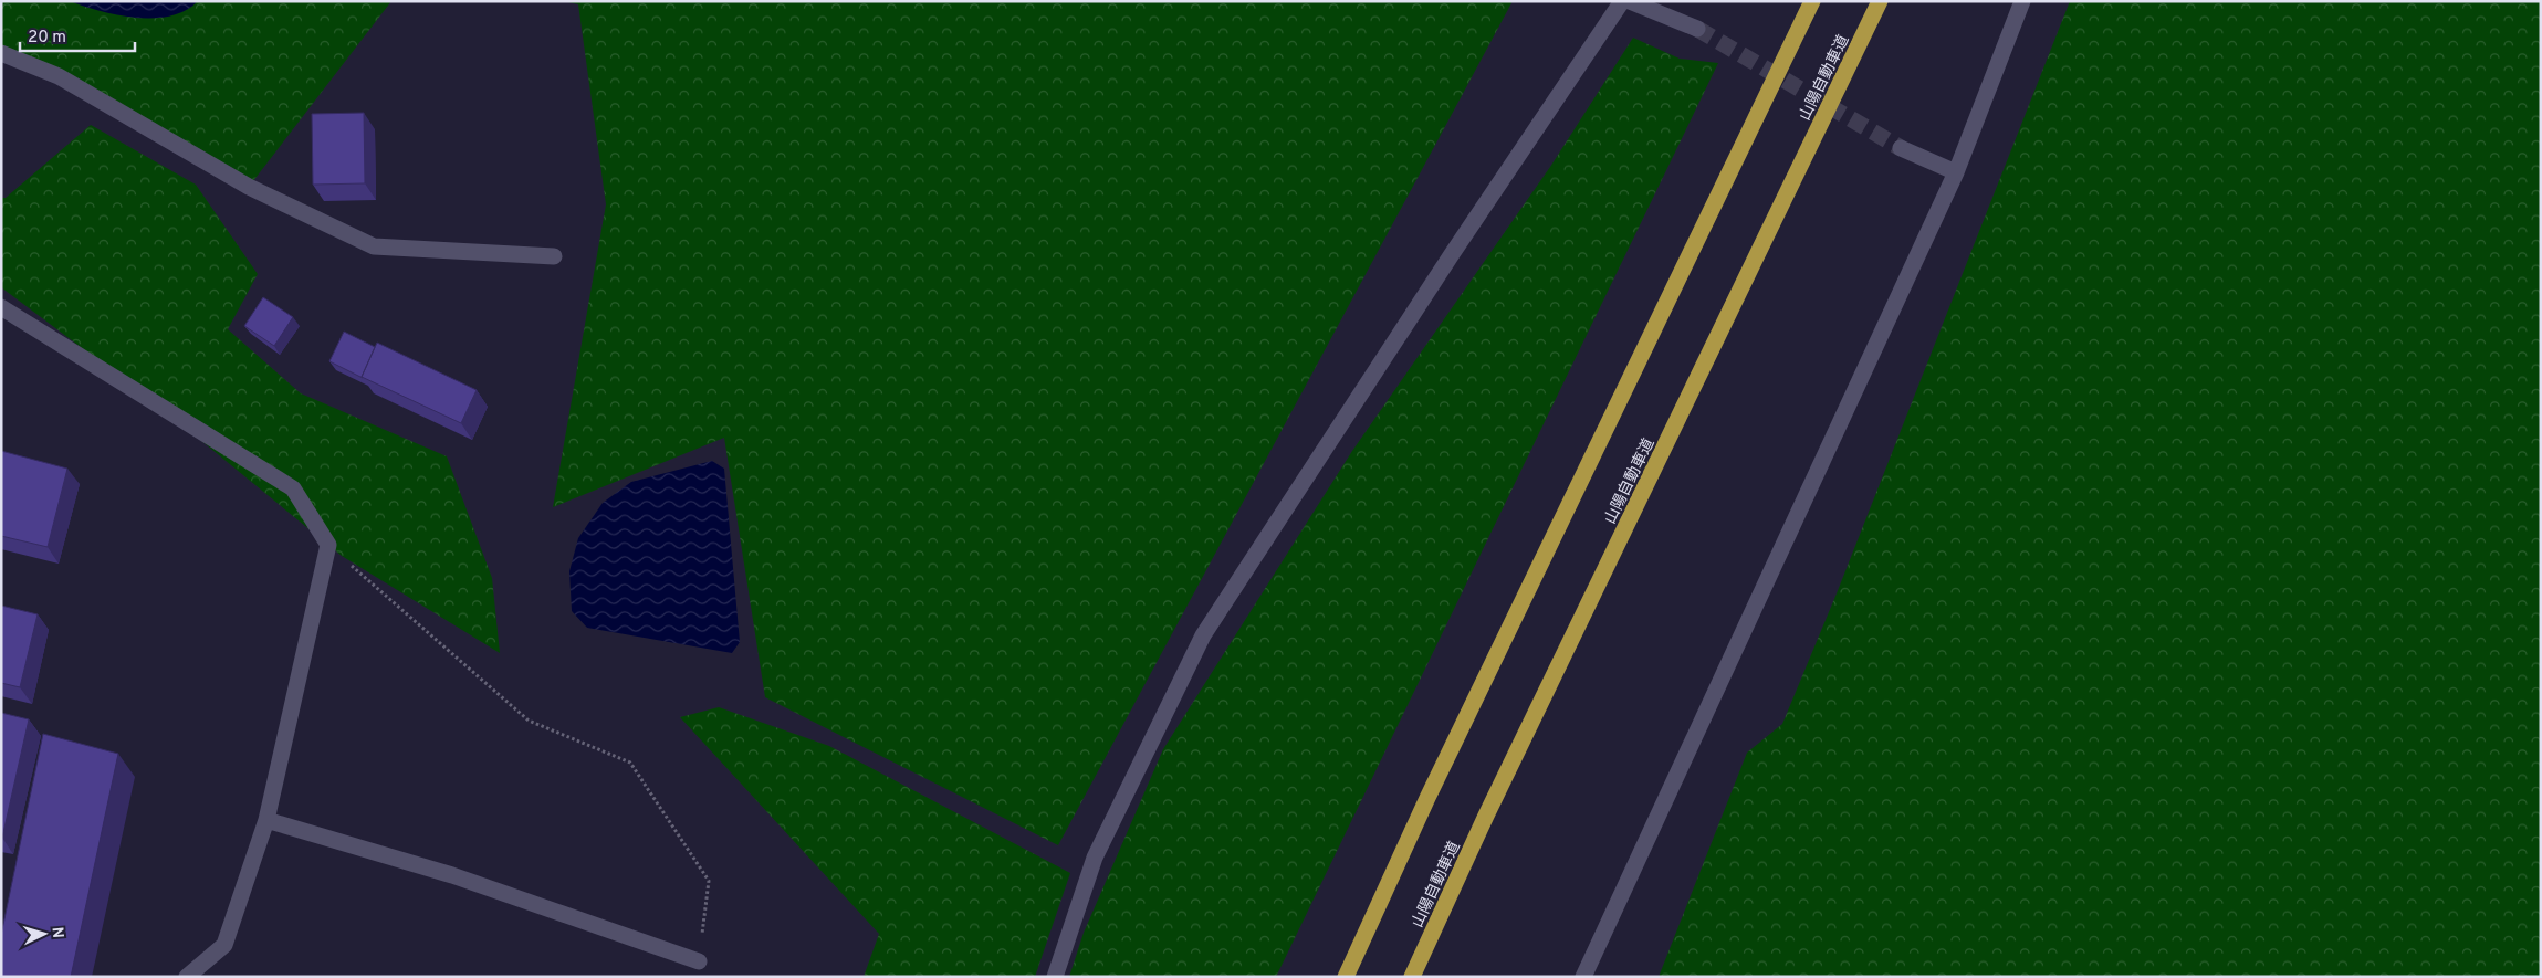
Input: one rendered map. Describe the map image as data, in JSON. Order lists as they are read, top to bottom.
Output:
{
  "streets": {
    "highway": ["山陽自動車道"]
  },
  "scale_bar": "20 m",
  "north": "right"
}
